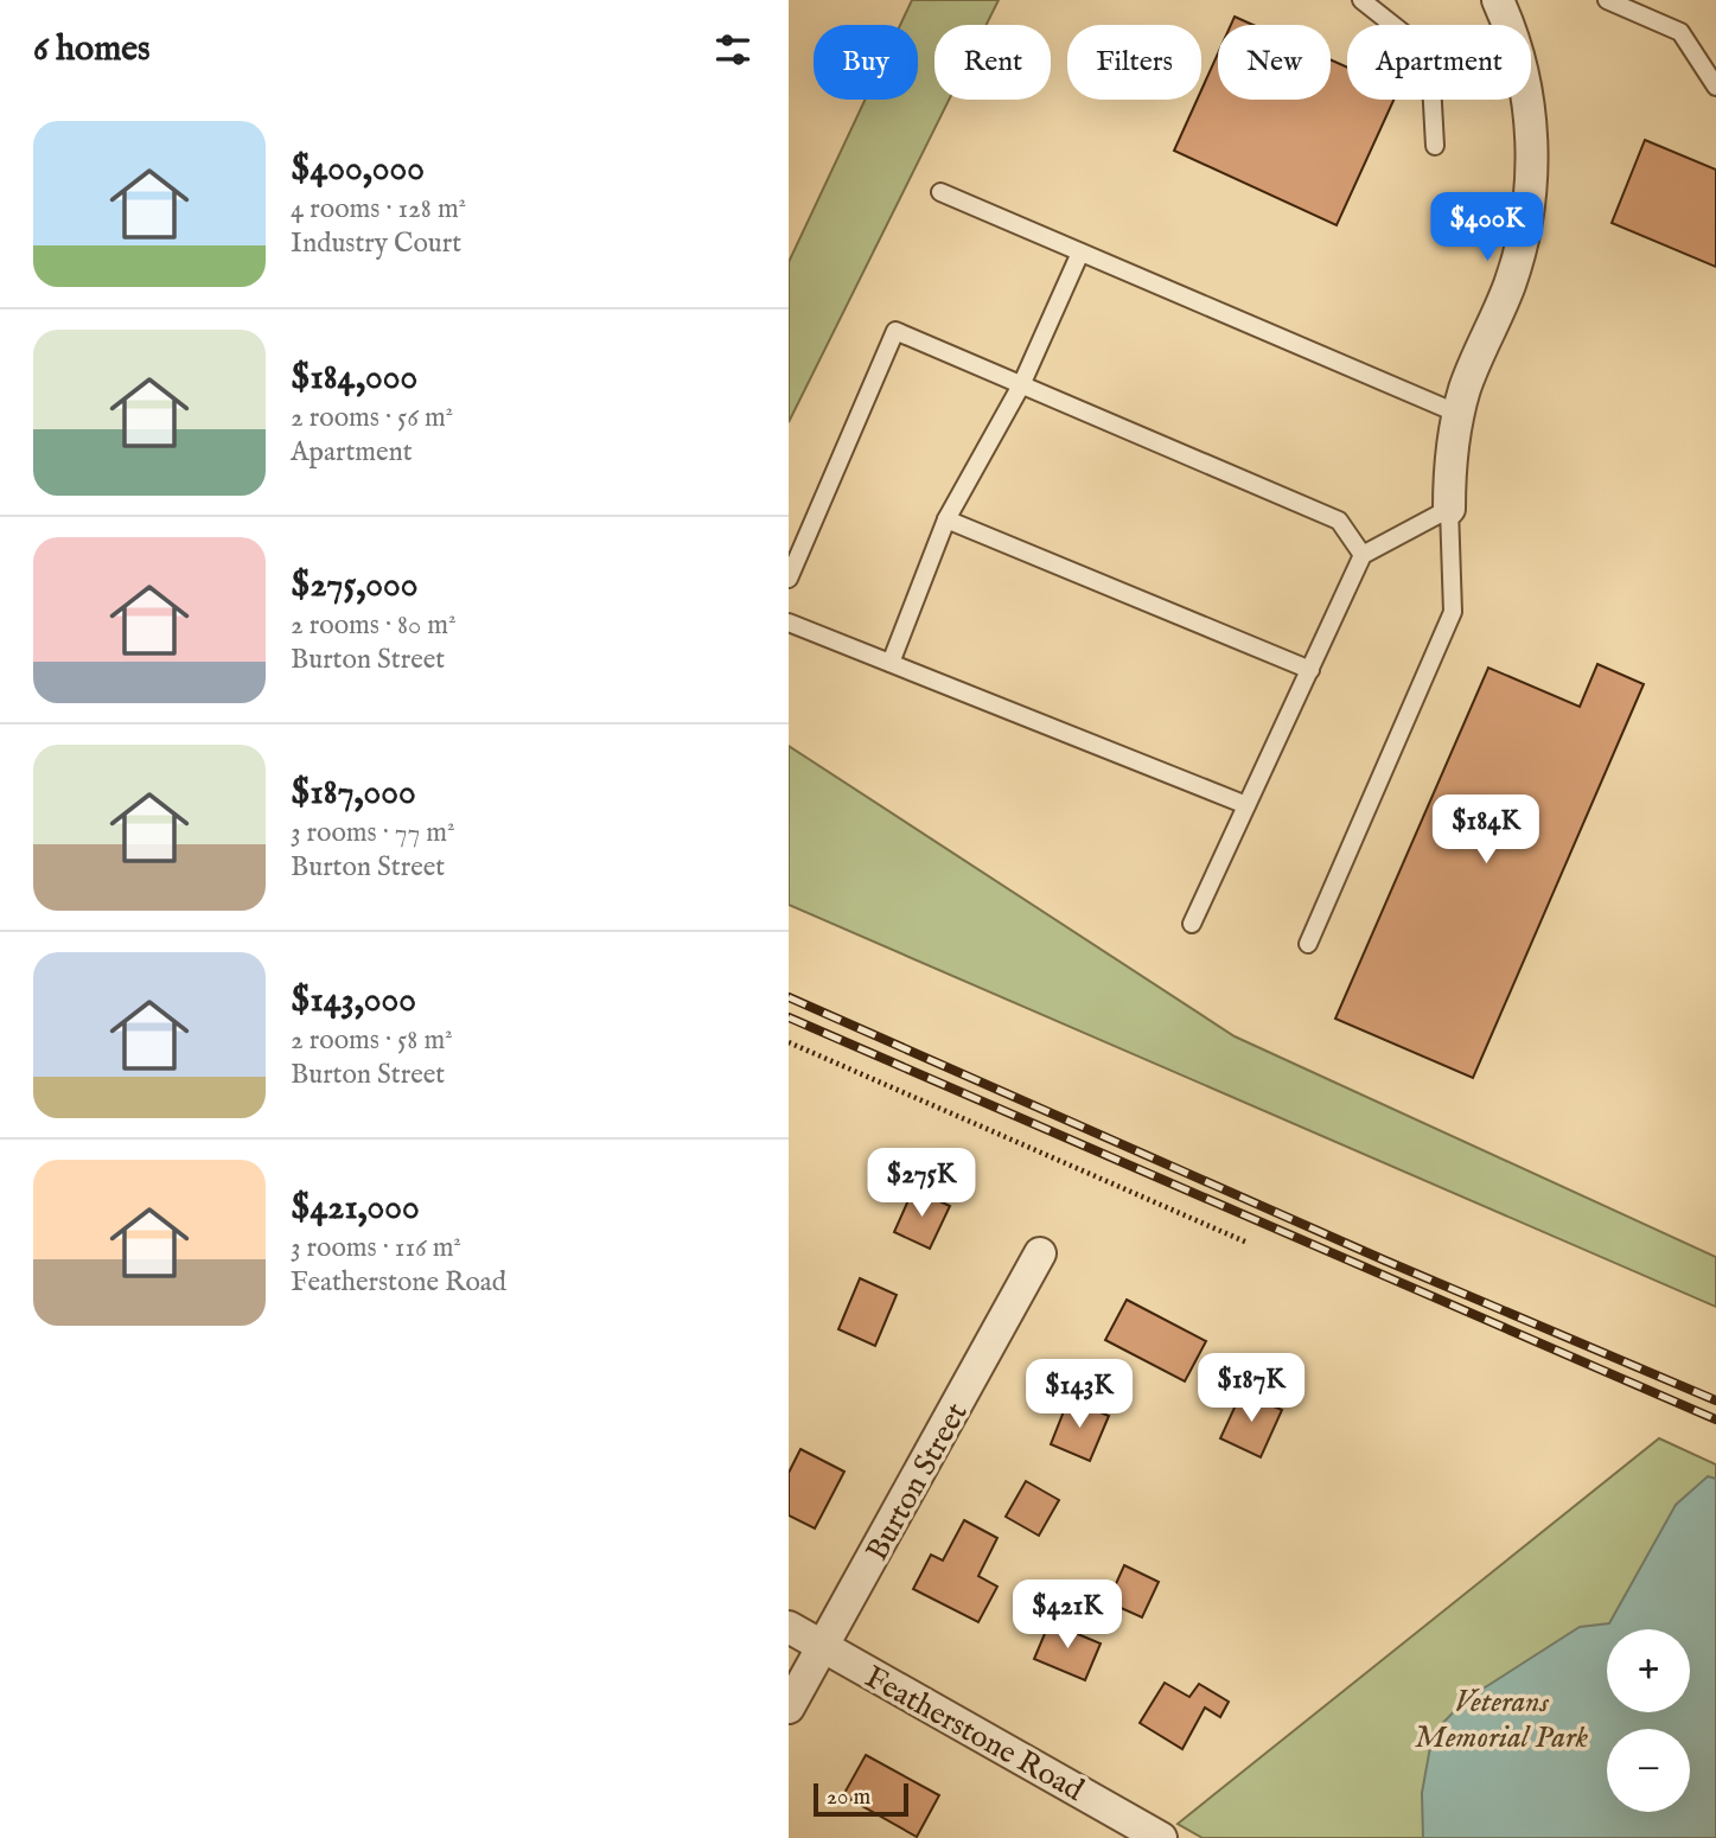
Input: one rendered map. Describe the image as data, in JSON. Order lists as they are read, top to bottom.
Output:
{
  "streets": {
    "street": ["Burton Street", "Featherstone Road"]
  },
  "crossings": [
    ["Burton Street", "Featherstone Road"]
  ],
  "parks": ["Veterans Memorial Park"],
  "scale_bar": "20 m",
  "page": {
    "heading": "6 homes",
    "chip": [
      "Buy",
      "Rent",
      "Filters",
      "New",
      "Apartment"
    ],
    "list": [
      {
        "name": "$400,000",
        "note": "4 rooms · 128 m² · Industry Court"
      },
      {
        "name": "$184,000",
        "note": "2 rooms · 56 m² · Apartment"
      },
      {
        "name": "$275,000",
        "note": "2 rooms · 80 m² · Burton Street"
      },
      {
        "name": "$187,000",
        "note": "3 rooms · 77 m² · Burton Street"
      },
      {
        "name": "$143,000",
        "note": "2 rooms · 58 m² · Burton Street"
      },
      {
        "name": "$421,000",
        "note": "3 rooms · 116 m² · Featherstone Road"
      }
    ],
    "price": [
      "$400K",
      "$184K",
      "$275K",
      "$187K",
      "$143K",
      "$421K"
    ],
    "map_buttons": ["+", "−"],
    "scale": "20 m"
  }
}
